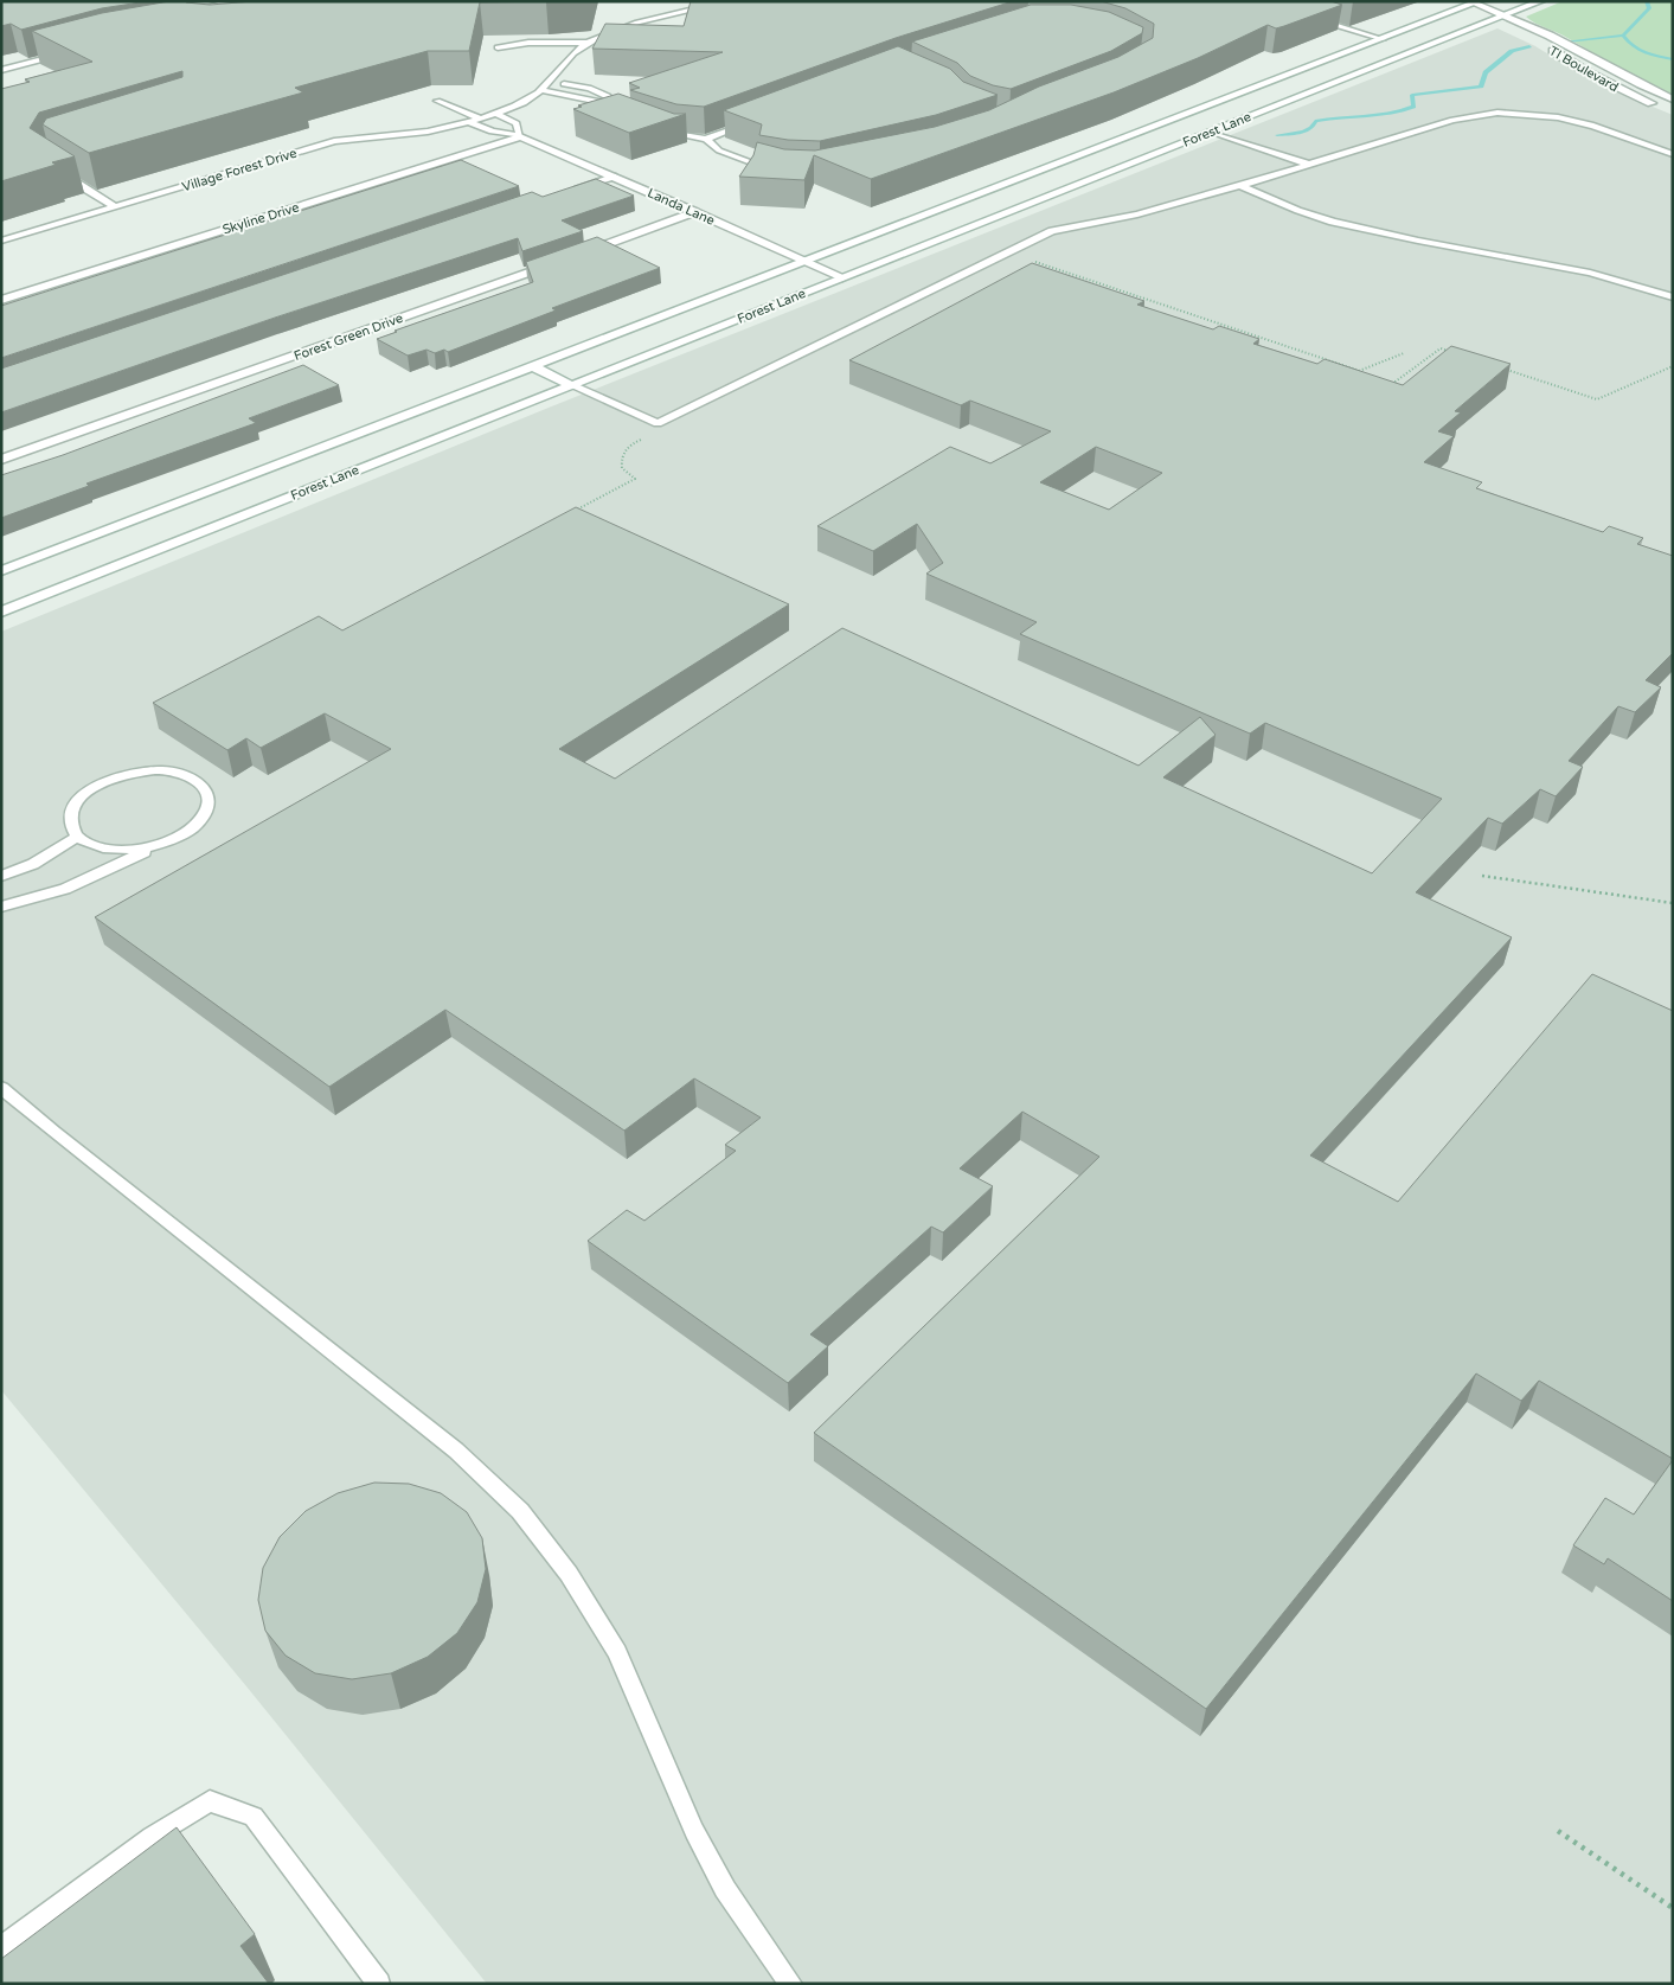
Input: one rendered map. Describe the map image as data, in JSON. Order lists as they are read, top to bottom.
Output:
{
  "streets": {
    "main road": [
      "TI Boulevard",
      "Forest Lane",
      "Landa Lane",
      "Skyline Drive",
      "Forest Green Drive"
    ],
    "lane": ["Village Forest Drive"]
  },
  "crossings": [
    ["TI Boulevard", "Forest Lane"],
    ["Forest Lane", "Landa Lane"],
    ["Landa Lane", "Skyline Drive"],
    ["Landa Lane", "Forest Green Drive"]
  ]
}
